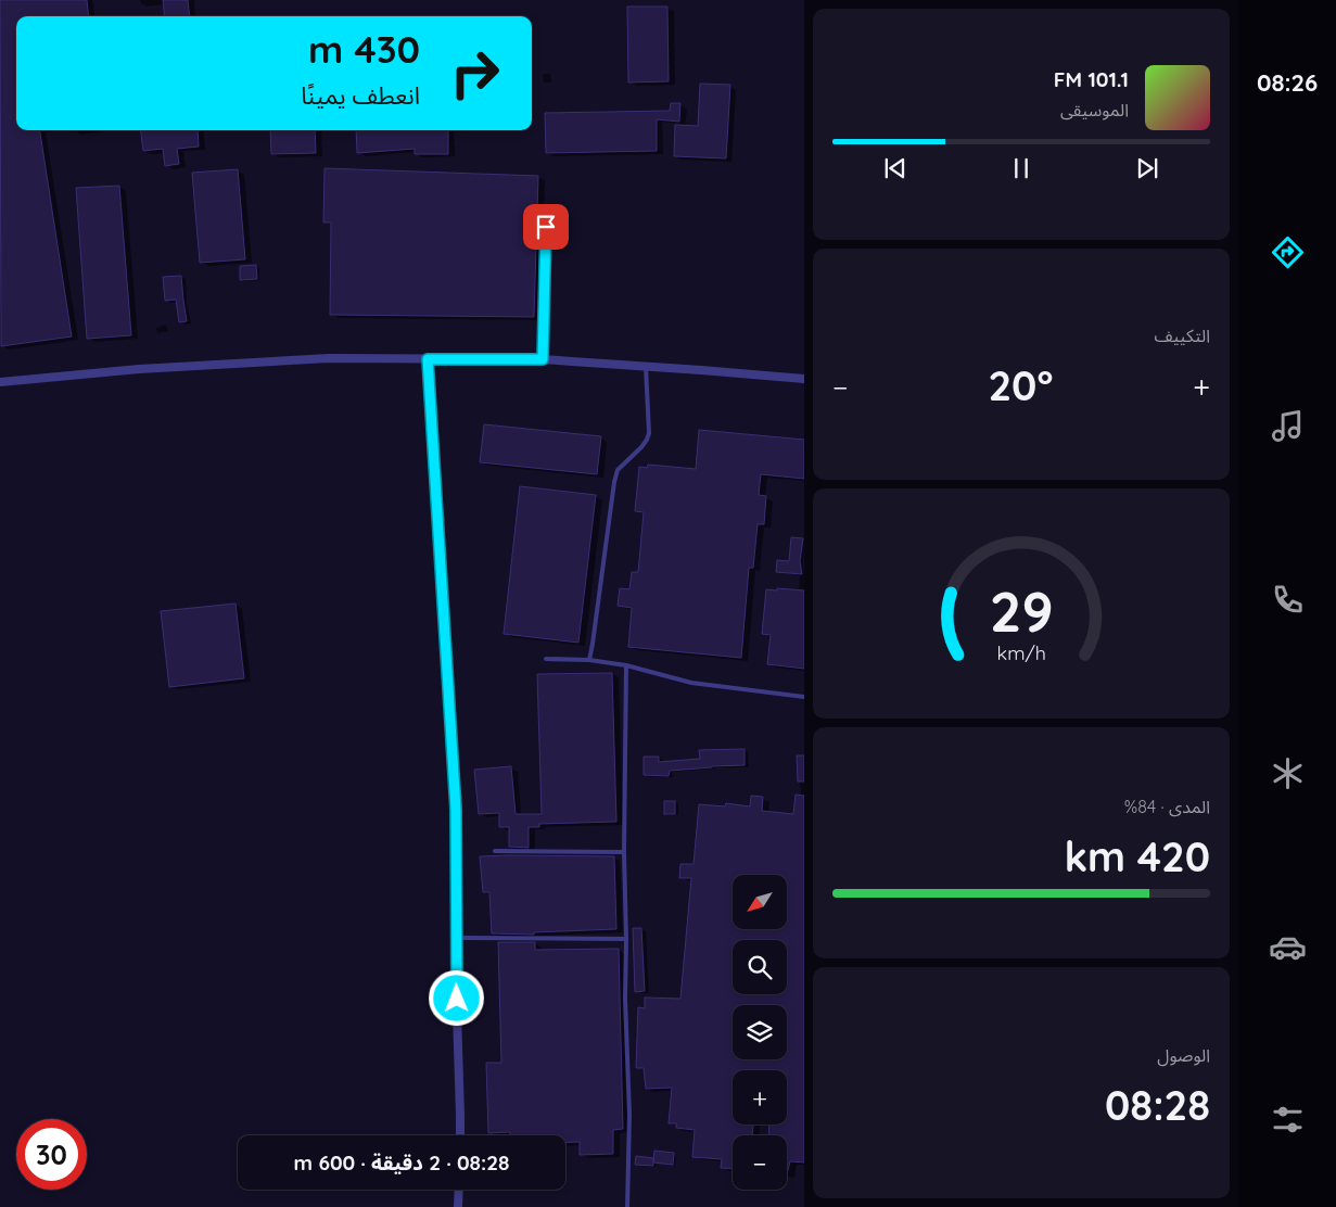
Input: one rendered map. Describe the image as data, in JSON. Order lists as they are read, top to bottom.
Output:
{
  "north": "bottom left",
  "page": {
    "tabs": "08:26",
    "turn": ["430 m", "انعطف يمينًا"],
    "song": ["101.1 FM", "الموسيقى"],
    "tile": [
      "التكييف",
      ["المدى · 84%", "420 km"],
      ["الوصول", "08:28"]
    ],
    "heat": ["−", "20°", "+"],
    "map_buttons": ["+", "−"],
    "limit": "30",
    "trip": "08:28 · 2 دقيقة · 600 m",
    "gauge": ["29", "km/h"]
  }
}
